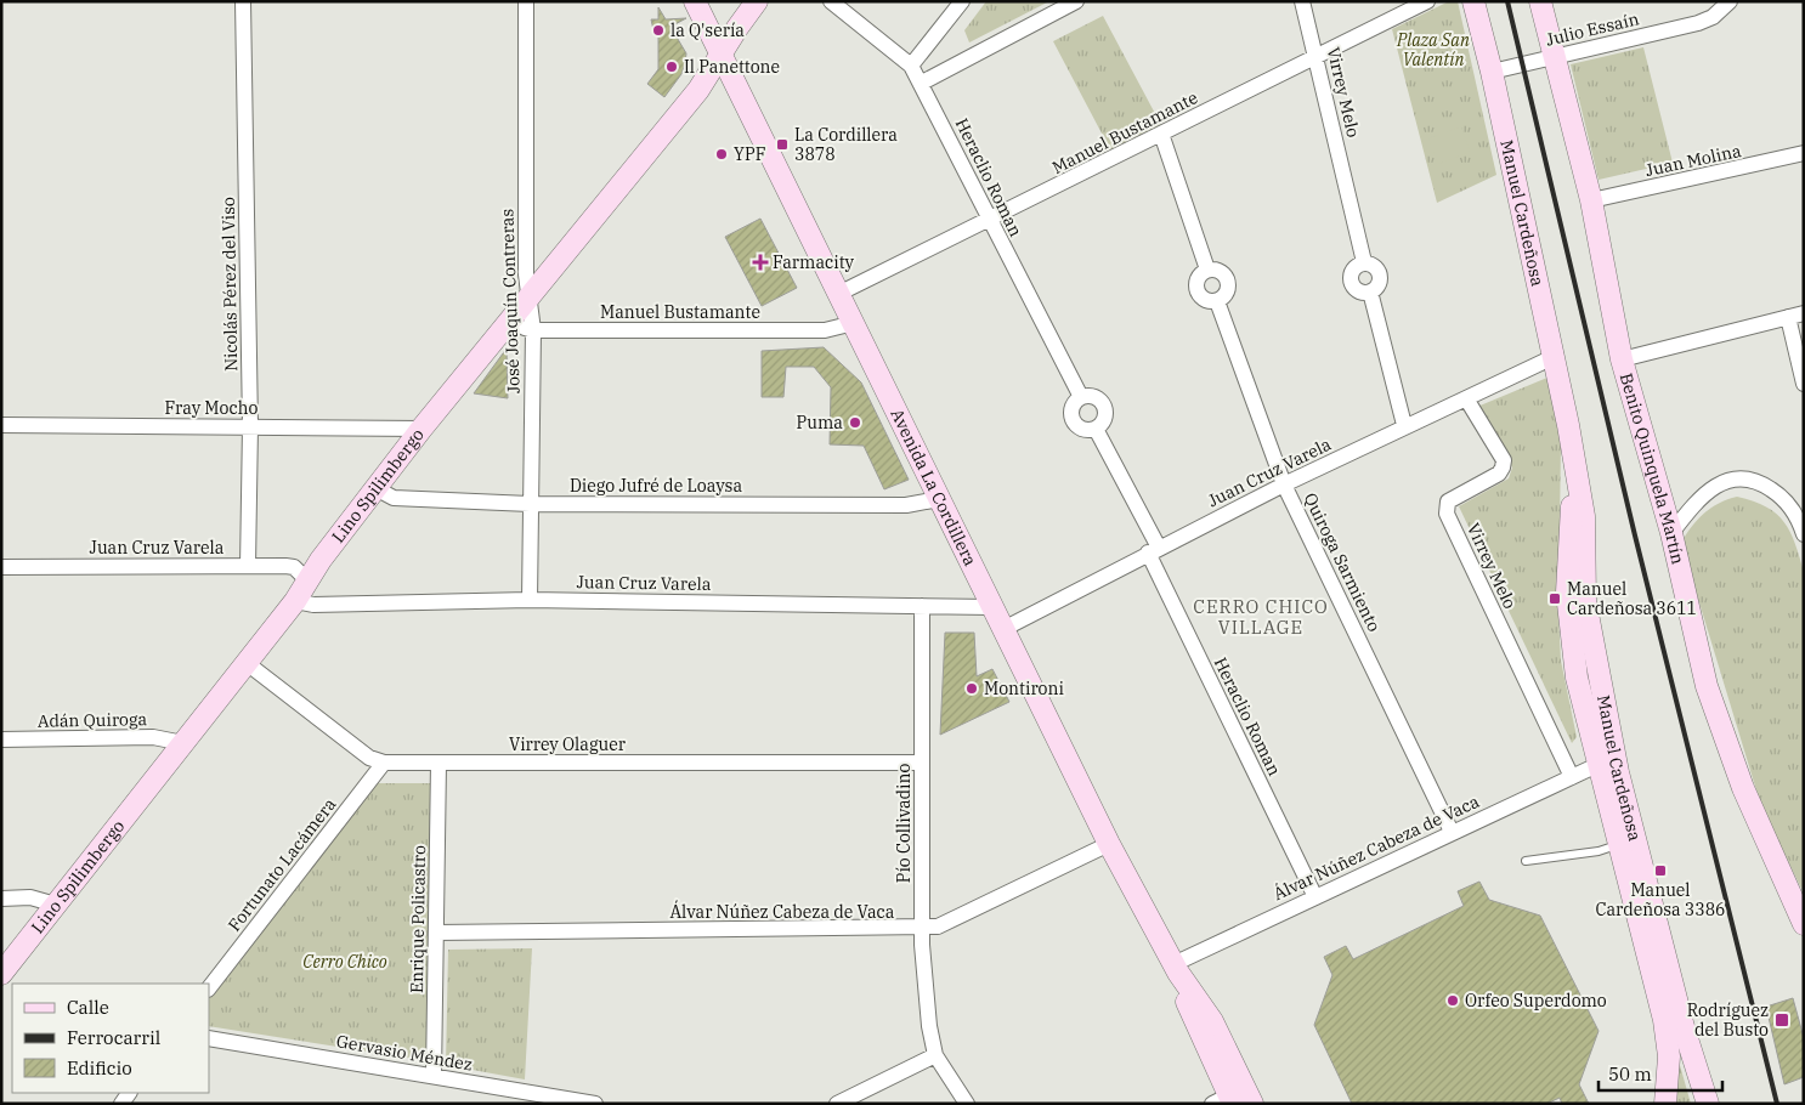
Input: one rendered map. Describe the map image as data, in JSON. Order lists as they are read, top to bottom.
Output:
{
  "streets": {
    "main road": [
      "Manuel Cardeñosa",
      "Benito Quinquela Martín",
      "Lino Spilimbergo",
      "Avenida La Cordillera"
    ],
    "street": [
      "Julio Essaín",
      "Virrey Melo",
      "Manuel Bustamante",
      "Juan Molina",
      "Heraclio Roman",
      "Nicolás Pérez del Viso",
      "José Joaquín Contreras",
      "Fray Mocho",
      "Juan Cruz Varela",
      "Diego Jufré de Loaysa",
      "Quiroga Sarmiento",
      "Adán Quiroga",
      "Virrey Olaguer",
      "Pío Collivadino",
      "Álvar Núñez Cabeza de Vaca",
      "Fortunato Lacámera",
      "Enrique Policastro",
      "Gervasio Méndez"
    ]
  },
  "crossings": [
    ["Julio Essaín", "Manuel Cardeñosa"],
    ["Julio Essaín", "Benito Quinquela Martín"],
    ["Virrey Melo", "Manuel Bustamante"],
    ["Virrey Melo", "Juan Cruz Varela"],
    ["Virrey Melo", "Álvar Núñez Cabeza de Vaca"],
    ["Manuel Bustamante", "Heraclio Roman"],
    ["Manuel Bustamante", "José Joaquín Contreras"],
    ["Manuel Bustamante", "Lino Spilimbergo"],
    ["Manuel Bustamante", "Avenida La Cordillera"],
    ["Juan Molina", "Benito Quinquela Martín"],
    ["Heraclio Roman", "Juan Cruz Varela"],
    ["Heraclio Roman", "Álvar Núñez Cabeza de Vaca"],
    ["Manuel Cardeñosa", "Juan Cruz Varela"],
    ["Manuel Cardeñosa", "Álvar Núñez Cabeza de Vaca"],
    ["Nicolás Pérez del Viso", "Fray Mocho"],
    ["Nicolás Pérez del Viso", "Juan Cruz Varela"],
    ["José Joaquín Contreras", "Juan Cruz Varela"],
    ["José Joaquín Contreras", "Lino Spilimbergo"],
    ["José Joaquín Contreras", "Diego Jufré de Loaysa"],
    ["Fray Mocho", "Lino Spilimbergo"],
    ["Juan Cruz Varela", "Lino Spilimbergo"],
    ["Juan Cruz Varela", "Avenida La Cordillera"],
    ["Juan Cruz Varela", "Quiroga Sarmiento"],
    ["Juan Cruz Varela", "Pío Collivadino"],
    ["Lino Spilimbergo", "Diego Jufré de Loaysa"],
    ["Lino Spilimbergo", "Avenida La Cordillera"],
    ["Lino Spilimbergo", "Adán Quiroga"],
    ["Lino Spilimbergo", "Virrey Olaguer"],
    ["Diego Jufré de Loaysa", "Avenida La Cordillera"],
    ["Avenida La Cordillera", "Álvar Núñez Cabeza de Vaca"],
    ["Quiroga Sarmiento", "Álvar Núñez Cabeza de Vaca"],
    ["Virrey Olaguer", "Pío Collivadino"],
    ["Virrey Olaguer", "Fortunato Lacámera"],
    ["Virrey Olaguer", "Enrique Policastro"],
    ["Pío Collivadino", "Álvar Núñez Cabeza de Vaca"],
    ["Álvar Núñez Cabeza de Vaca", "Enrique Policastro"],
    ["Enrique Policastro", "Gervasio Méndez"]
  ],
  "districts": ["CERRO CHICO VILLAGE"],
  "parks": ["Plaza San Valentín", "Cerro Chico"],
  "places": {
    "other": [
      "la Q'sería",
      "Il Panettone",
      "YPF",
      "Puma",
      "Montironi",
      "Orfeo Superdomo"
    ],
    "transit": [
      "La Cordillera 3878",
      "Manuel Cardeñosa 3611",
      "Manuel Cardeñosa 3386",
      "Rodríguez del Busto"
    ],
    "health": ["Farmacity"]
  },
  "legend": ["Calle", "Ferrocarril", "Edificio"],
  "scale_bar": "50 m"
}
